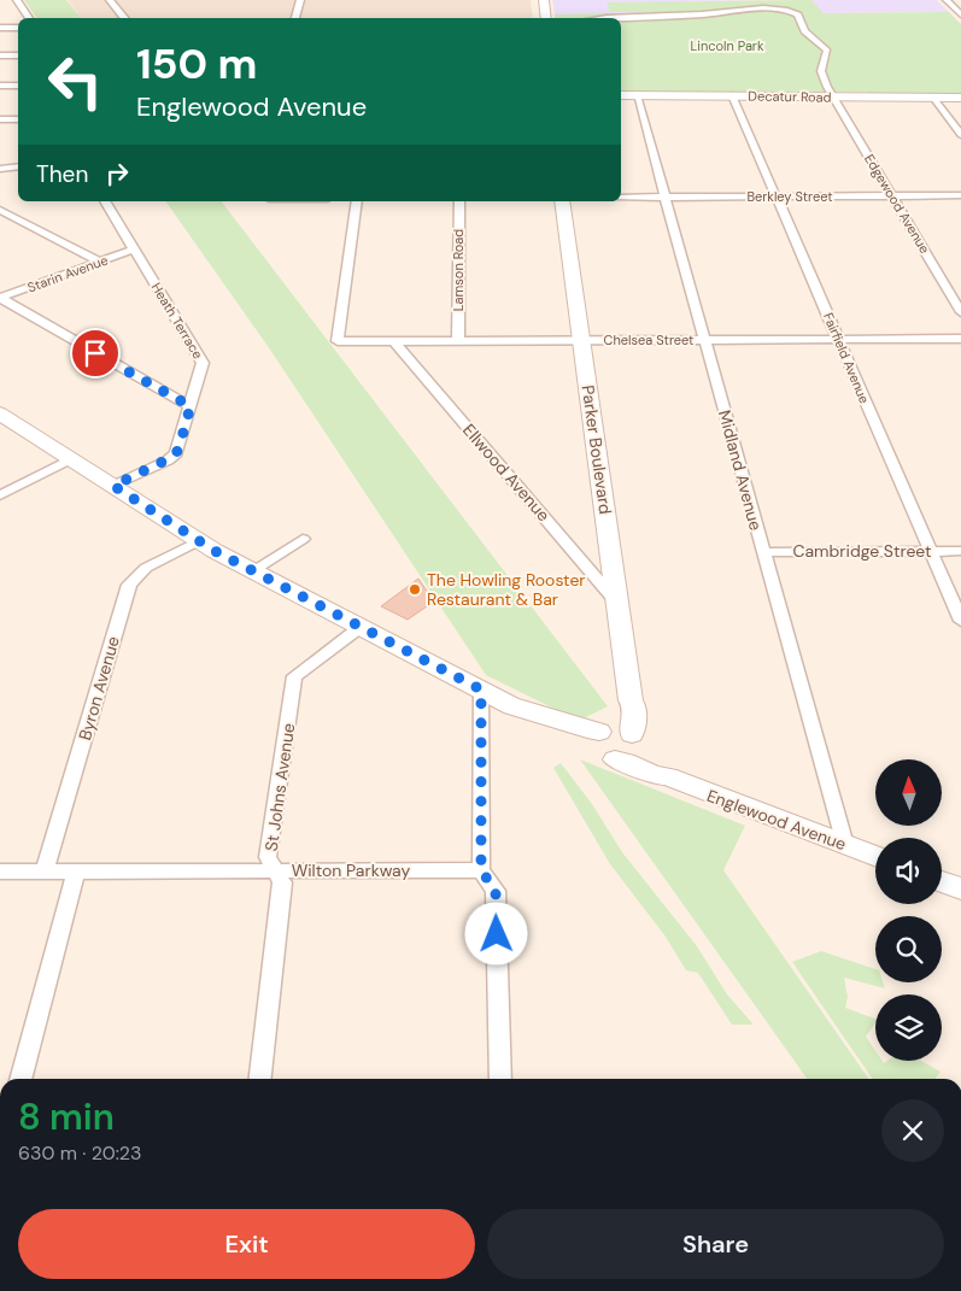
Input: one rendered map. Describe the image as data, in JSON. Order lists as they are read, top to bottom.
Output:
{
  "streets": {
    "street": [
      "Decatur Road",
      "Berkley Street",
      "Edgewood Avenue",
      "Lamson Road",
      "Starin Avenue",
      "Heath Terrace",
      "Chelsea Street",
      "Fairfield Avenue",
      "Parker Boulevard",
      "Midland Avenue",
      "Ellwood Avenue",
      "Cambridge Street",
      "Byron Avenue",
      "St Johns Avenue",
      "Englewood Avenue",
      "Wilton Parkway"
    ]
  },
  "crossings": [
    ["Decatur Road", "Edgewood Avenue"],
    ["Decatur Road", "Fairfield Avenue"],
    ["Decatur Road", "Midland Avenue"],
    ["Berkley Street", "Edgewood Avenue"],
    ["Berkley Street", "Fairfield Avenue"],
    ["Berkley Street", "Midland Avenue"],
    ["Lamson Road", "Chelsea Street"],
    ["Starin Avenue", "Heath Terrace"],
    ["Heath Terrace", "Englewood Avenue"],
    ["Chelsea Street", "Fairfield Avenue"],
    ["Chelsea Street", "Parker Boulevard"],
    ["Chelsea Street", "Midland Avenue"],
    ["Chelsea Street", "Ellwood Avenue"],
    ["Fairfield Avenue", "Cambridge Street"],
    ["Parker Boulevard", "Ellwood Avenue"],
    ["Parker Boulevard", "Englewood Avenue"],
    ["Midland Avenue", "Cambridge Street"],
    ["Midland Avenue", "Englewood Avenue"],
    ["Byron Avenue", "Englewood Avenue"],
    ["Byron Avenue", "Wilton Parkway"],
    ["St Johns Avenue", "Englewood Avenue"],
    ["St Johns Avenue", "Wilton Parkway"]
  ],
  "parks": ["Lincoln Park"],
  "places": ["The Howling Rooster Restaurant & Bar"],
  "north": "top",
  "page": {
    "turn": ["150 m", "Englewood Avenue"],
    "then": "Then",
    "heading": ["8 min", "630 m · 20:23"],
    "buttons": ["Exit", "Share"]
  }
}
